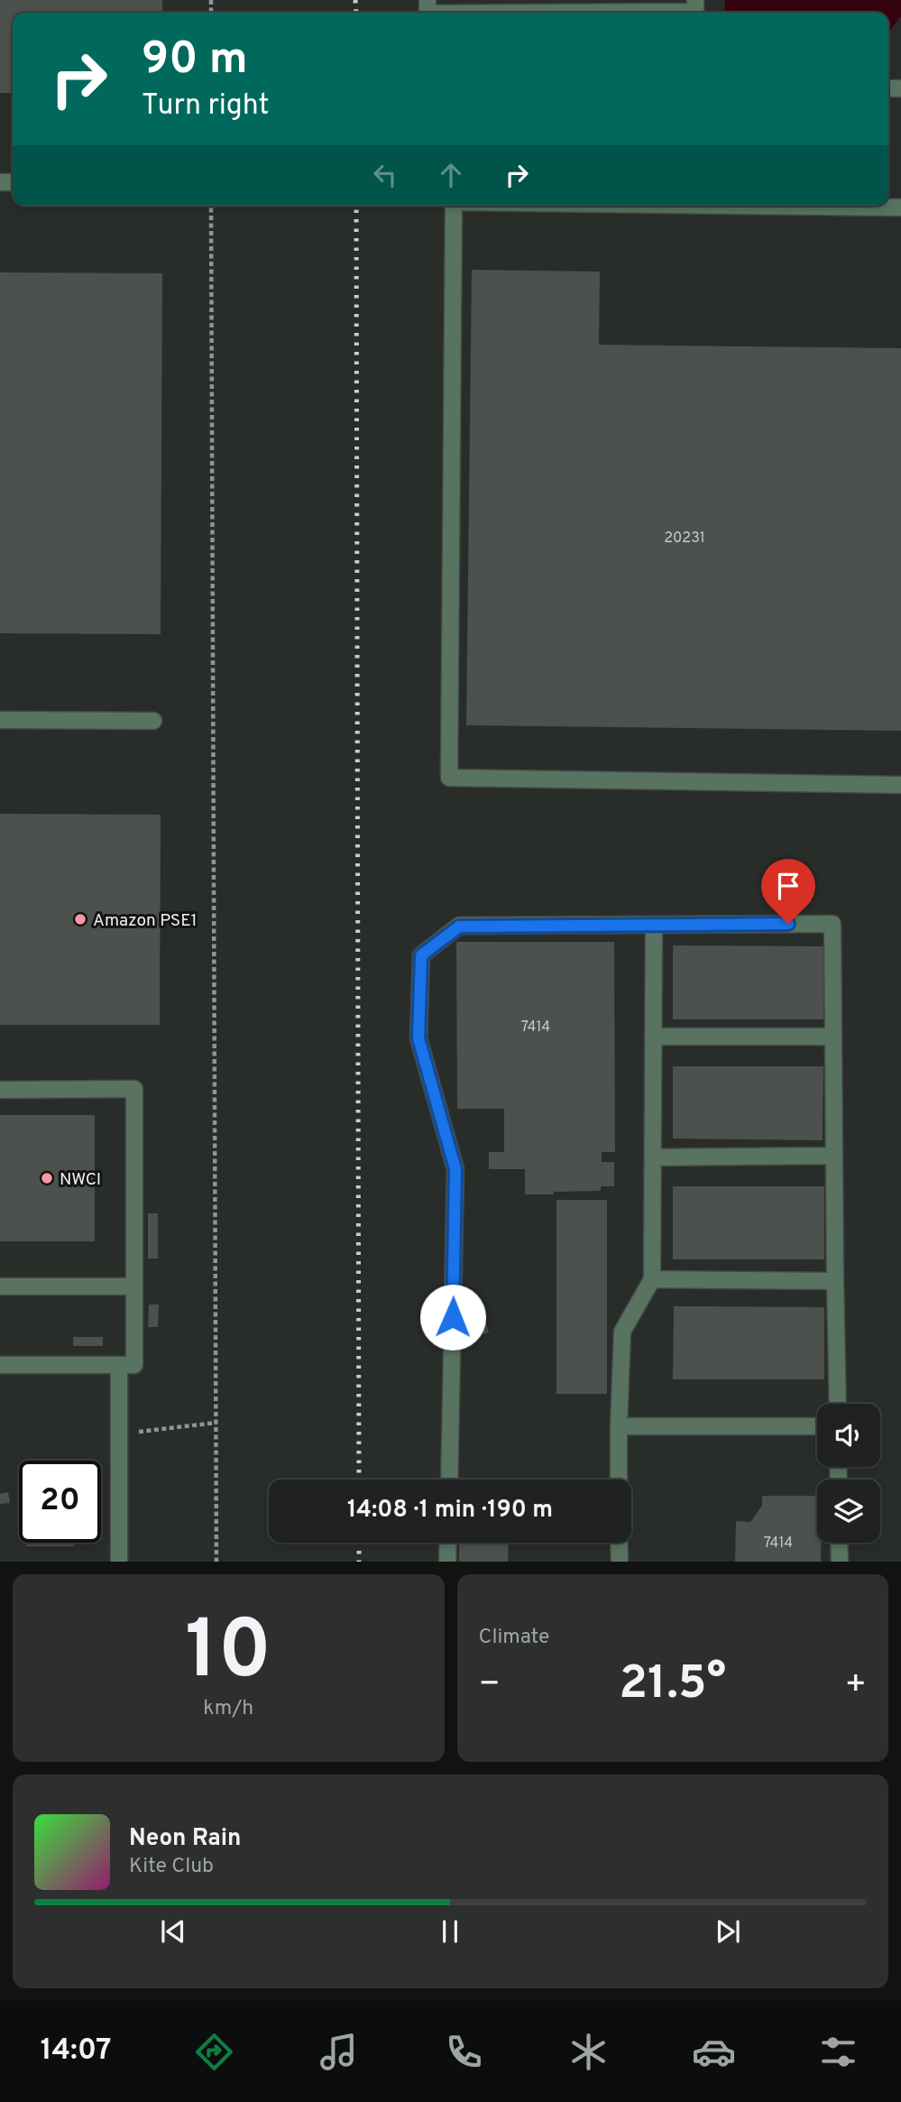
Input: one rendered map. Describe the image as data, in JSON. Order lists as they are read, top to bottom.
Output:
{
  "places": ["Amazon PSE1", "NWCI"],
  "house_numbers": ["20231", "7414", "7414"],
  "page": {
    "turn": ["90 m", "Turn right"],
    "limit": "20",
    "trip": "14:08 · 1 min · 190 m",
    "tile": [
      ["10", "km/h"],
      "Climate"
    ],
    "heat": ["−", "21.5°", "+"],
    "song": ["Neon Rain", "Kite Club"],
    "tabs": "14:07"
  }
}
